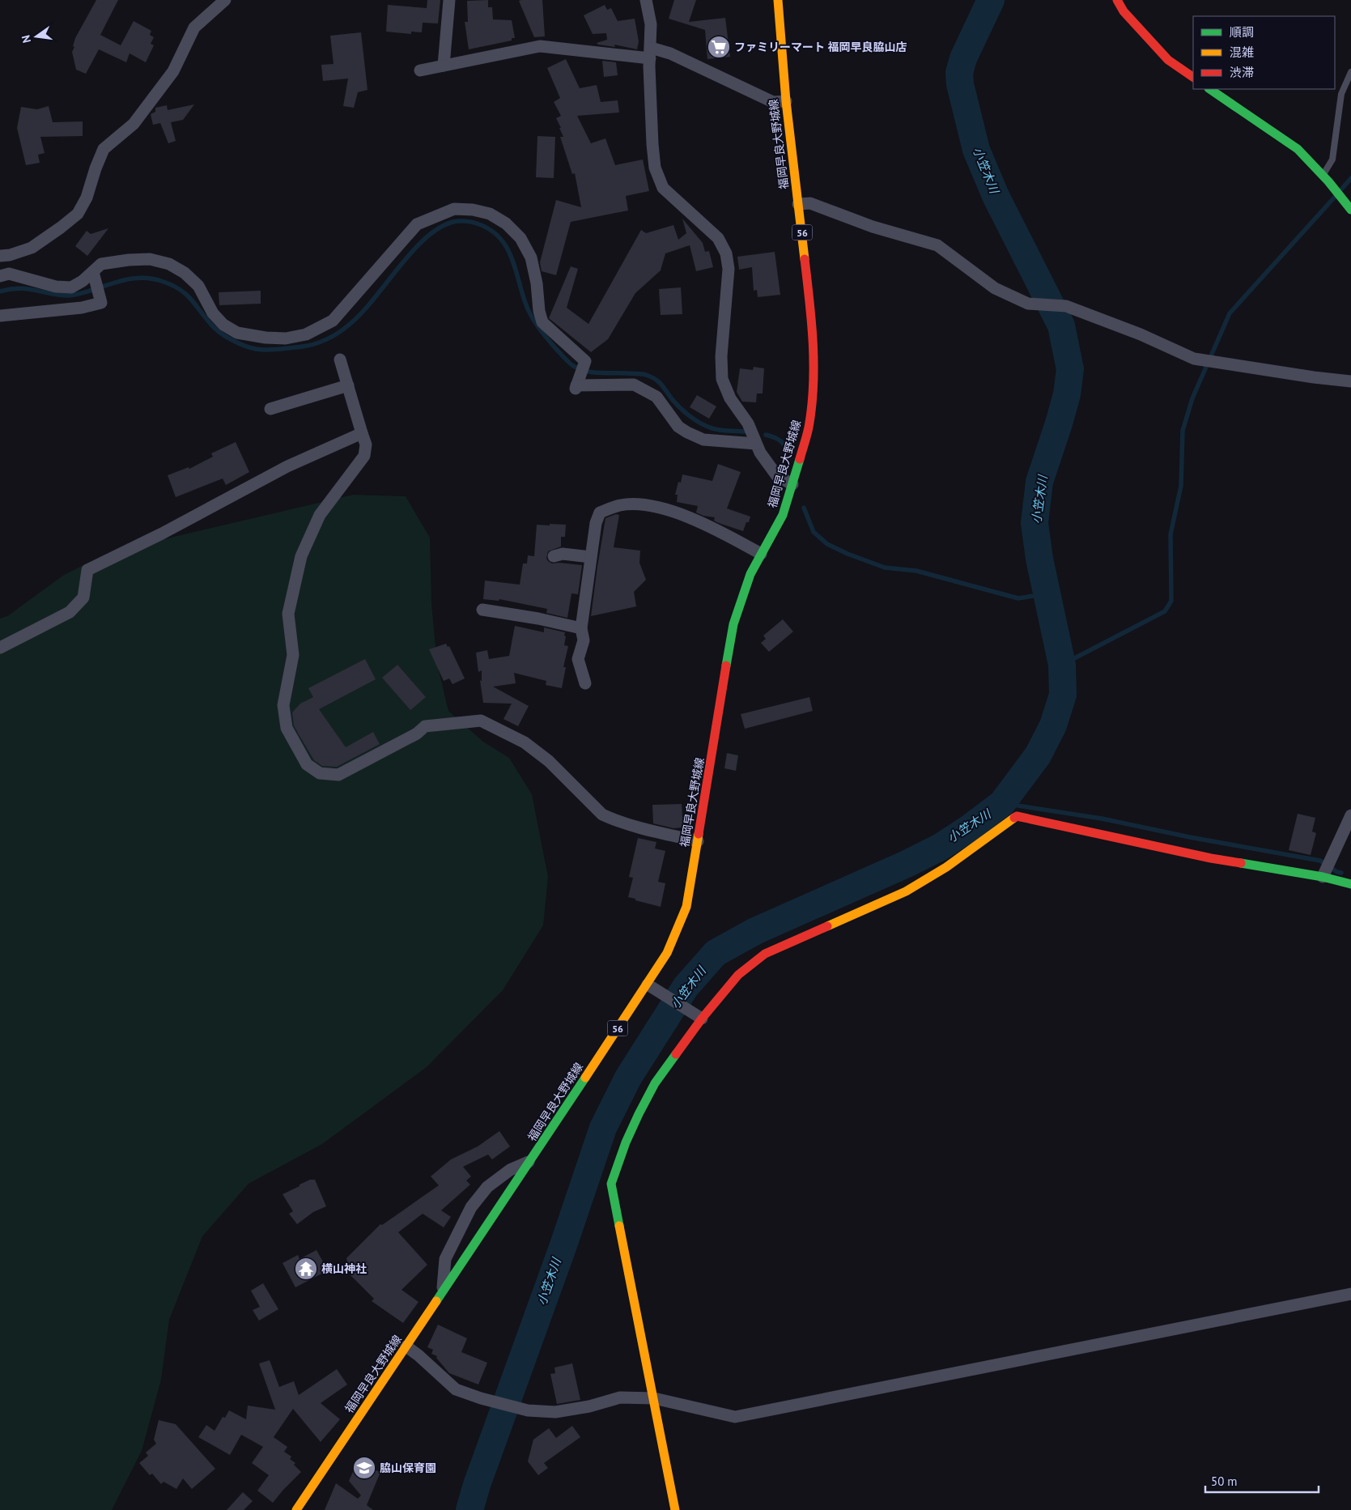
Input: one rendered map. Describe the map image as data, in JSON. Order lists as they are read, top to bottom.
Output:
{
  "streets": {
    "main road": ["福岡早良大野城線", "56"]
  },
  "water": ["小笠木川"],
  "places": {
    "supermarket": ["ファミリーマート 福岡早良脇山店"],
    "temple": ["横山神社"],
    "school or university": ["脇山保育園"]
  },
  "legend": ["順調", "混雑", "渋滞"],
  "scale_bar": "50 m",
  "north": "left"
}
